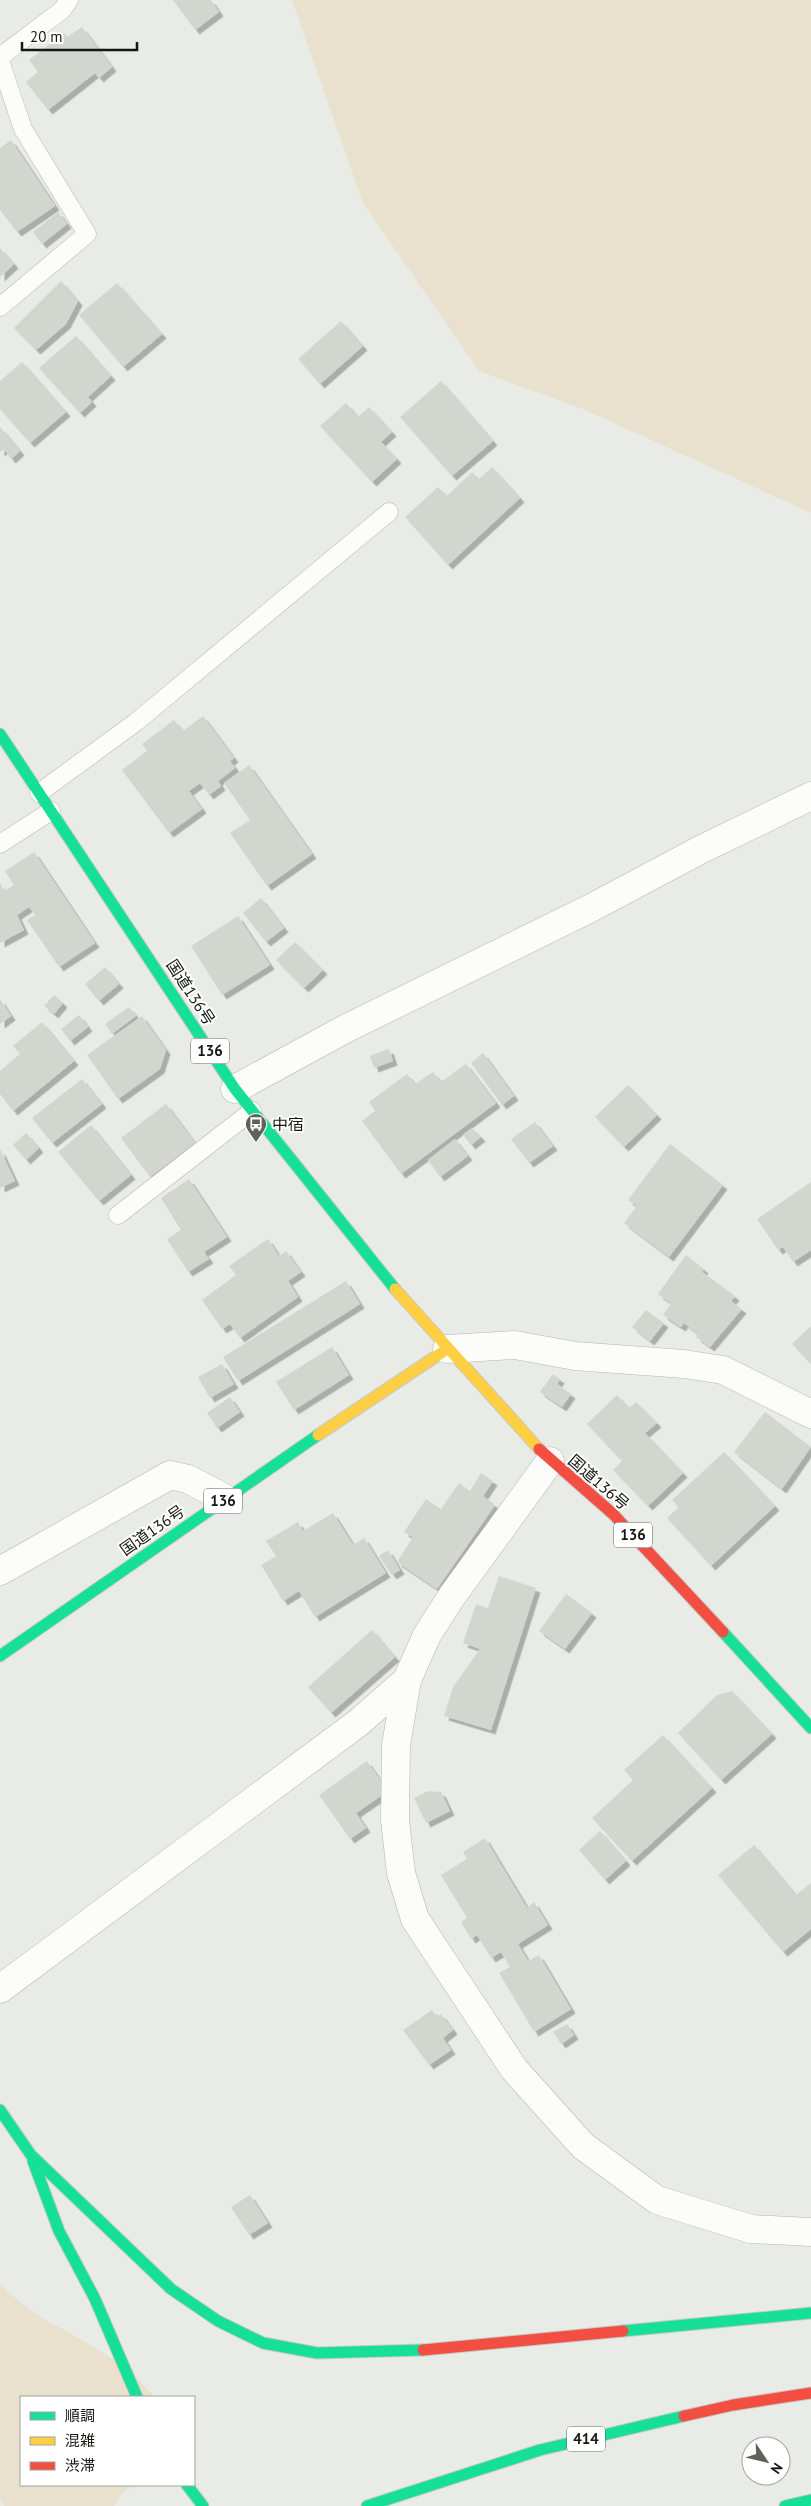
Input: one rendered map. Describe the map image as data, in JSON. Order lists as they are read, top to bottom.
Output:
{
  "streets": {
    "highway": ["国道136号", "136", "414"]
  },
  "places": {
    "bus stop": ["中宿"]
  },
  "legend": ["順調", "混雑", "渋滞"],
  "scale_bar": "20 m",
  "north": "bottom right"
}
